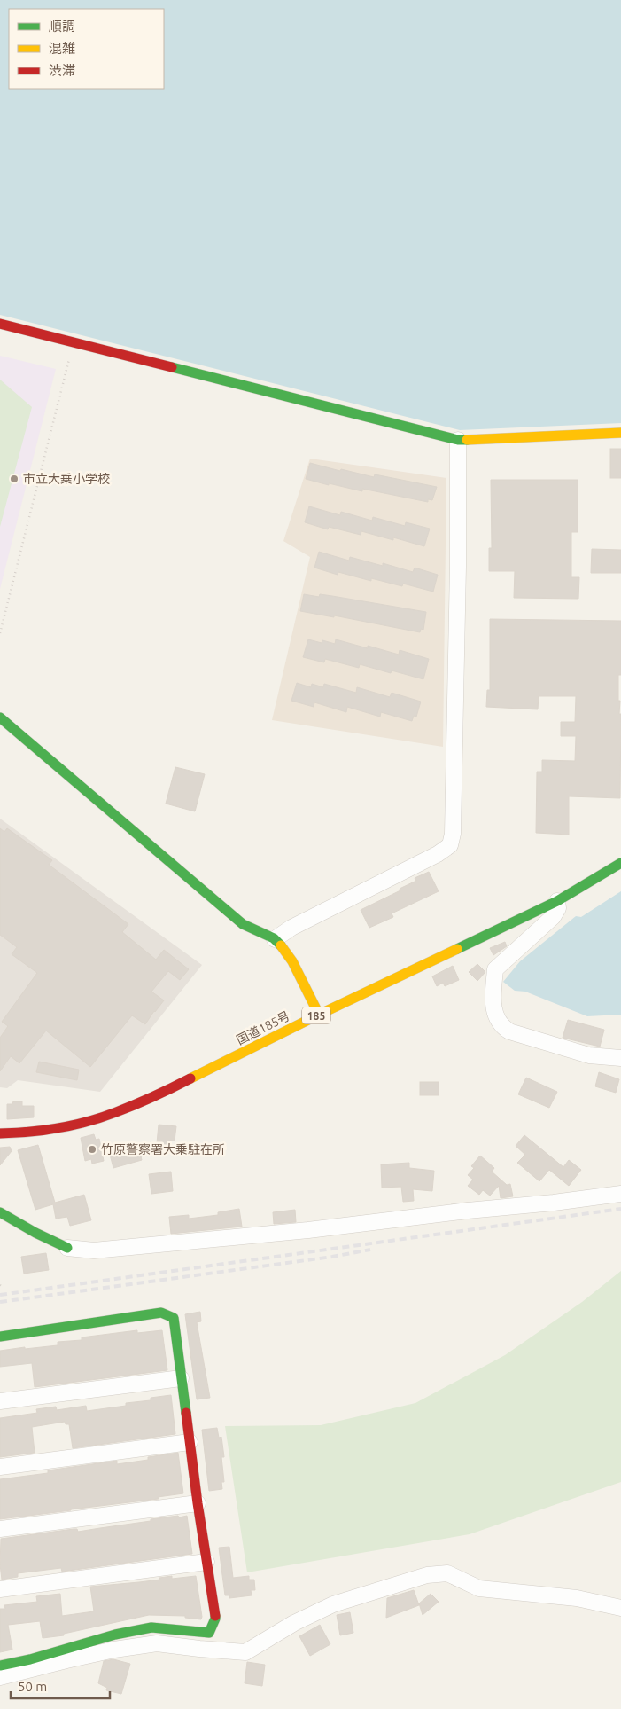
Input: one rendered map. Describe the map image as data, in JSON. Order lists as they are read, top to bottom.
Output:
{
  "streets": {
    "main road": ["185", "国道185号"]
  },
  "places": ["市立大乗小学校", "竹原警察署大乗駐在所"],
  "legend": ["順調", "混雑", "渋滞"],
  "scale_bar": "50 m"
}
